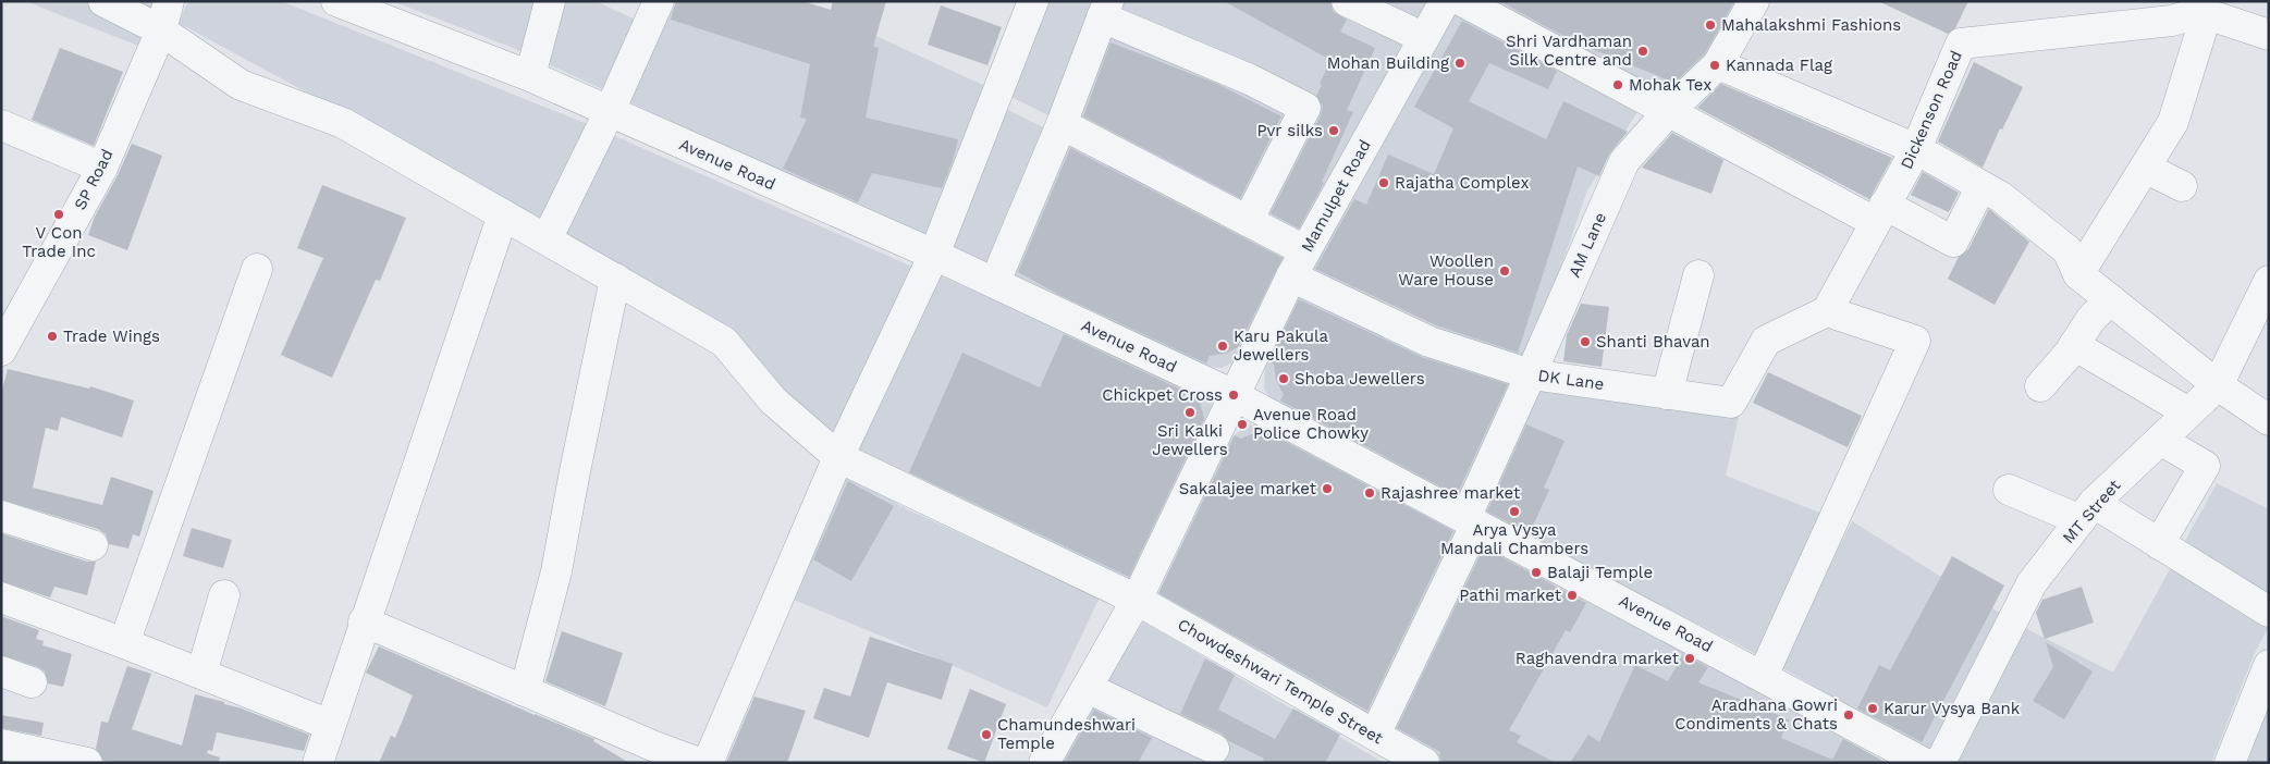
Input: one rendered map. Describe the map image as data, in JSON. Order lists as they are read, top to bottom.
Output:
{
  "streets": {
    "street": [
      "Dickenson Road",
      "Avenue Road",
      "SP Road",
      "Mamulpet Road",
      "AM Lane",
      "DK Lane",
      "MT Street",
      "Chowdeshwari Temple Street"
    ]
  },
  "crossings": [
    ["Dickenson Road", "DK Lane"],
    ["Avenue Road", "Mamulpet Road"],
    ["Avenue Road", "AM Lane"],
    ["SP Road", "Chowdeshwari Temple Street"],
    ["Mamulpet Road", "DK Lane"],
    ["Mamulpet Road", "Chowdeshwari Temple Street"],
    ["AM Lane", "DK Lane"],
    ["AM Lane", "Chowdeshwari Temple Street"]
  ],
  "places": [
    "Mahalakshmi Fashions",
    "Shri Vardhaman Silk Centre and",
    "Mohan Building",
    "Kannada Flag",
    "Mohak Tex",
    "Pvr silks",
    "Rajatha Complex",
    "V Con Trade Inc",
    "Woollen Ware House",
    "Trade Wings",
    "Shanti Bhavan",
    "Karu Pakula Jewellers",
    "Shoba Jewellers",
    "Chickpet Cross",
    "Sri Kalki Jewellers",
    "Avenue Road Police Chowky",
    "Sakalajee market",
    "Rajashree market",
    "Arya Vysya Mandali Chambers",
    "Balaji Temple",
    "Pathi market",
    "Raghavendra market",
    "Karur Vysya Bank",
    "Aradhana Gowri Condiments & Chats",
    "Chamundeshwari Temple"
  ]
}
